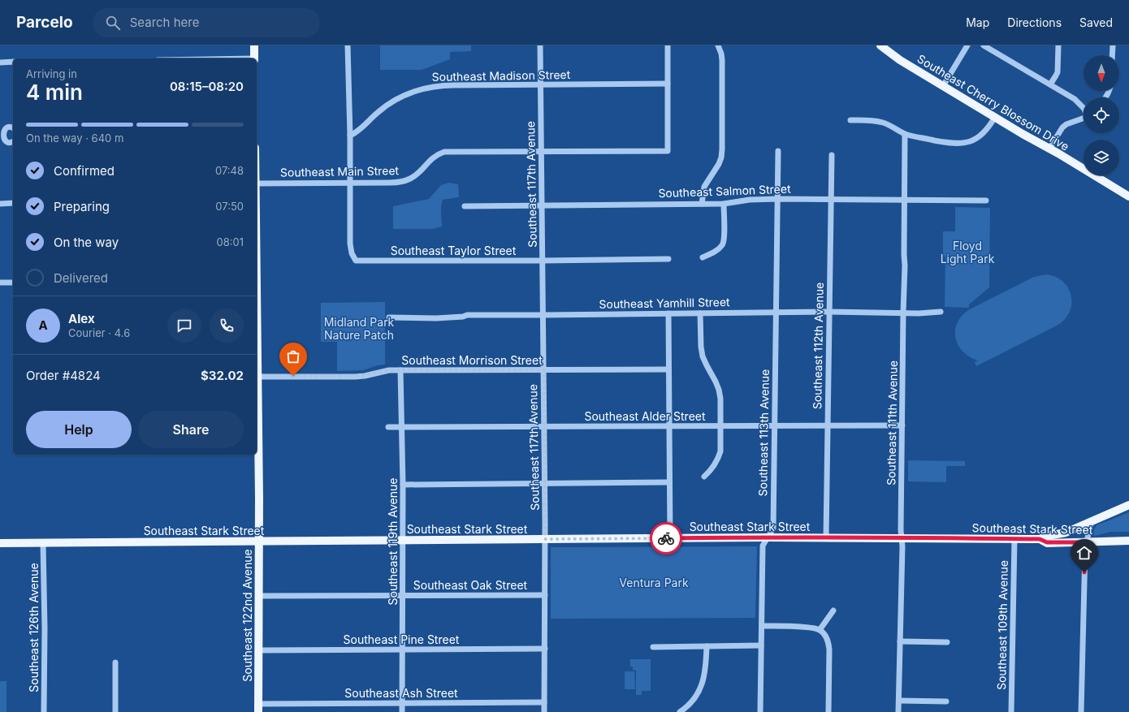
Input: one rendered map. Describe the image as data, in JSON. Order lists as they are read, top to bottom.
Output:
{
  "streets": {
    "main road": ["Southeast Cherry Blossom Drive", "Southeast Stark Street", "Southeast 122nd Avenue"],
    "street": [
      "Southeast Madison Street",
      "Southeast Main Street",
      "Southeast 117th Avenue",
      "Southeast Salmon Street",
      "Southeast Taylor Street",
      "Southeast Yamhill Street",
      "Southeast 112th Avenue",
      "Southeast Morrison Street",
      "Southeast Alder Street",
      "Southeast 111th Avenue",
      "Southeast 113th Avenue",
      "Southeast 119th Avenue",
      "Southeast Oak Street",
      "Southeast 109th Avenue",
      "Southeast 126th Avenue",
      "Southeast Pine Street",
      "Southeast Ash Street"
    ]
  },
  "crossings": [
    ["Southeast Madison Street", "Southeast Main Street"],
    ["Southeast Madison Street", "Southeast 117th Avenue"],
    ["Southeast Main Street", "Southeast 117th Avenue"],
    ["Southeast Main Street", "Southeast Taylor Street"],
    ["Southeast 117th Avenue", "Southeast Salmon Street"],
    ["Southeast 117th Avenue", "Southeast Taylor Street"],
    ["Southeast 117th Avenue", "Southeast Yamhill Street"],
    ["Southeast 117th Avenue", "Southeast Morrison Street"],
    ["Southeast 117th Avenue", "Southeast Alder Street"],
    ["Southeast 117th Avenue", "Southeast Stark Street"],
    ["Southeast 117th Avenue", "Southeast Oak Street"],
    ["Southeast 117th Avenue", "Southeast Pine Street"],
    ["Southeast 117th Avenue", "Southeast Ash Street"],
    ["Southeast Salmon Street", "Southeast 112th Avenue"],
    ["Southeast Salmon Street", "Southeast 111th Avenue"],
    ["Southeast Salmon Street", "Southeast 113th Avenue"],
    ["Southeast Yamhill Street", "Southeast 112th Avenue"],
    ["Southeast Yamhill Street", "Southeast 111th Avenue"],
    ["Southeast Yamhill Street", "Southeast 113th Avenue"],
    ["Southeast 112th Avenue", "Southeast Alder Street"],
    ["Southeast 112th Avenue", "Southeast Stark Street"],
    ["Southeast Morrison Street", "Southeast 119th Avenue"],
    ["Southeast Morrison Street", "Southeast 122nd Avenue"],
    ["Southeast Alder Street", "Southeast 111th Avenue"],
    ["Southeast Alder Street", "Southeast 113th Avenue"],
    ["Southeast Alder Street", "Southeast 119th Avenue"],
    ["Southeast 111th Avenue", "Southeast Stark Street"],
    ["Southeast 113th Avenue", "Southeast Stark Street"],
    ["Southeast Stark Street", "Southeast 119th Avenue"],
    ["Southeast Stark Street", "Southeast 122nd Avenue"],
    ["Southeast Stark Street", "Southeast 109th Avenue"],
    ["Southeast Stark Street", "Southeast 126th Avenue"],
    ["Southeast 119th Avenue", "Southeast Oak Street"],
    ["Southeast 119th Avenue", "Southeast Pine Street"],
    ["Southeast 119th Avenue", "Southeast Ash Street"],
    ["Southeast Oak Street", "Southeast 122nd Avenue"],
    ["Southeast 122nd Avenue", "Southeast Pine Street"],
    ["Southeast 122nd Avenue", "Southeast Ash Street"]
  ],
  "parks": ["Floyd Light Park", "Midland Park Nature Patch", "Ventura Park"],
  "north": "bottom",
  "page": {
    "header": "Parcelo",
    "search": "Search here",
    "nav": ["Map", "Directions", "Saved"],
    "heading": ["4 min", "Arriving in", "08:15–08:20"],
    "panel": [
      "Alex",
      "Courier · 4.6",
      "Order #4824",
      "$32.02"
    ],
    "bar": "On the way · 640 m",
    "list": [
      ["Confirmed", "07:48"],
      ["Preparing", "07:50"],
      ["On the way", "08:01"],
      "Delivered"
    ],
    "round": "A",
    "buttons": ["Help", "Share"]
  }
}
